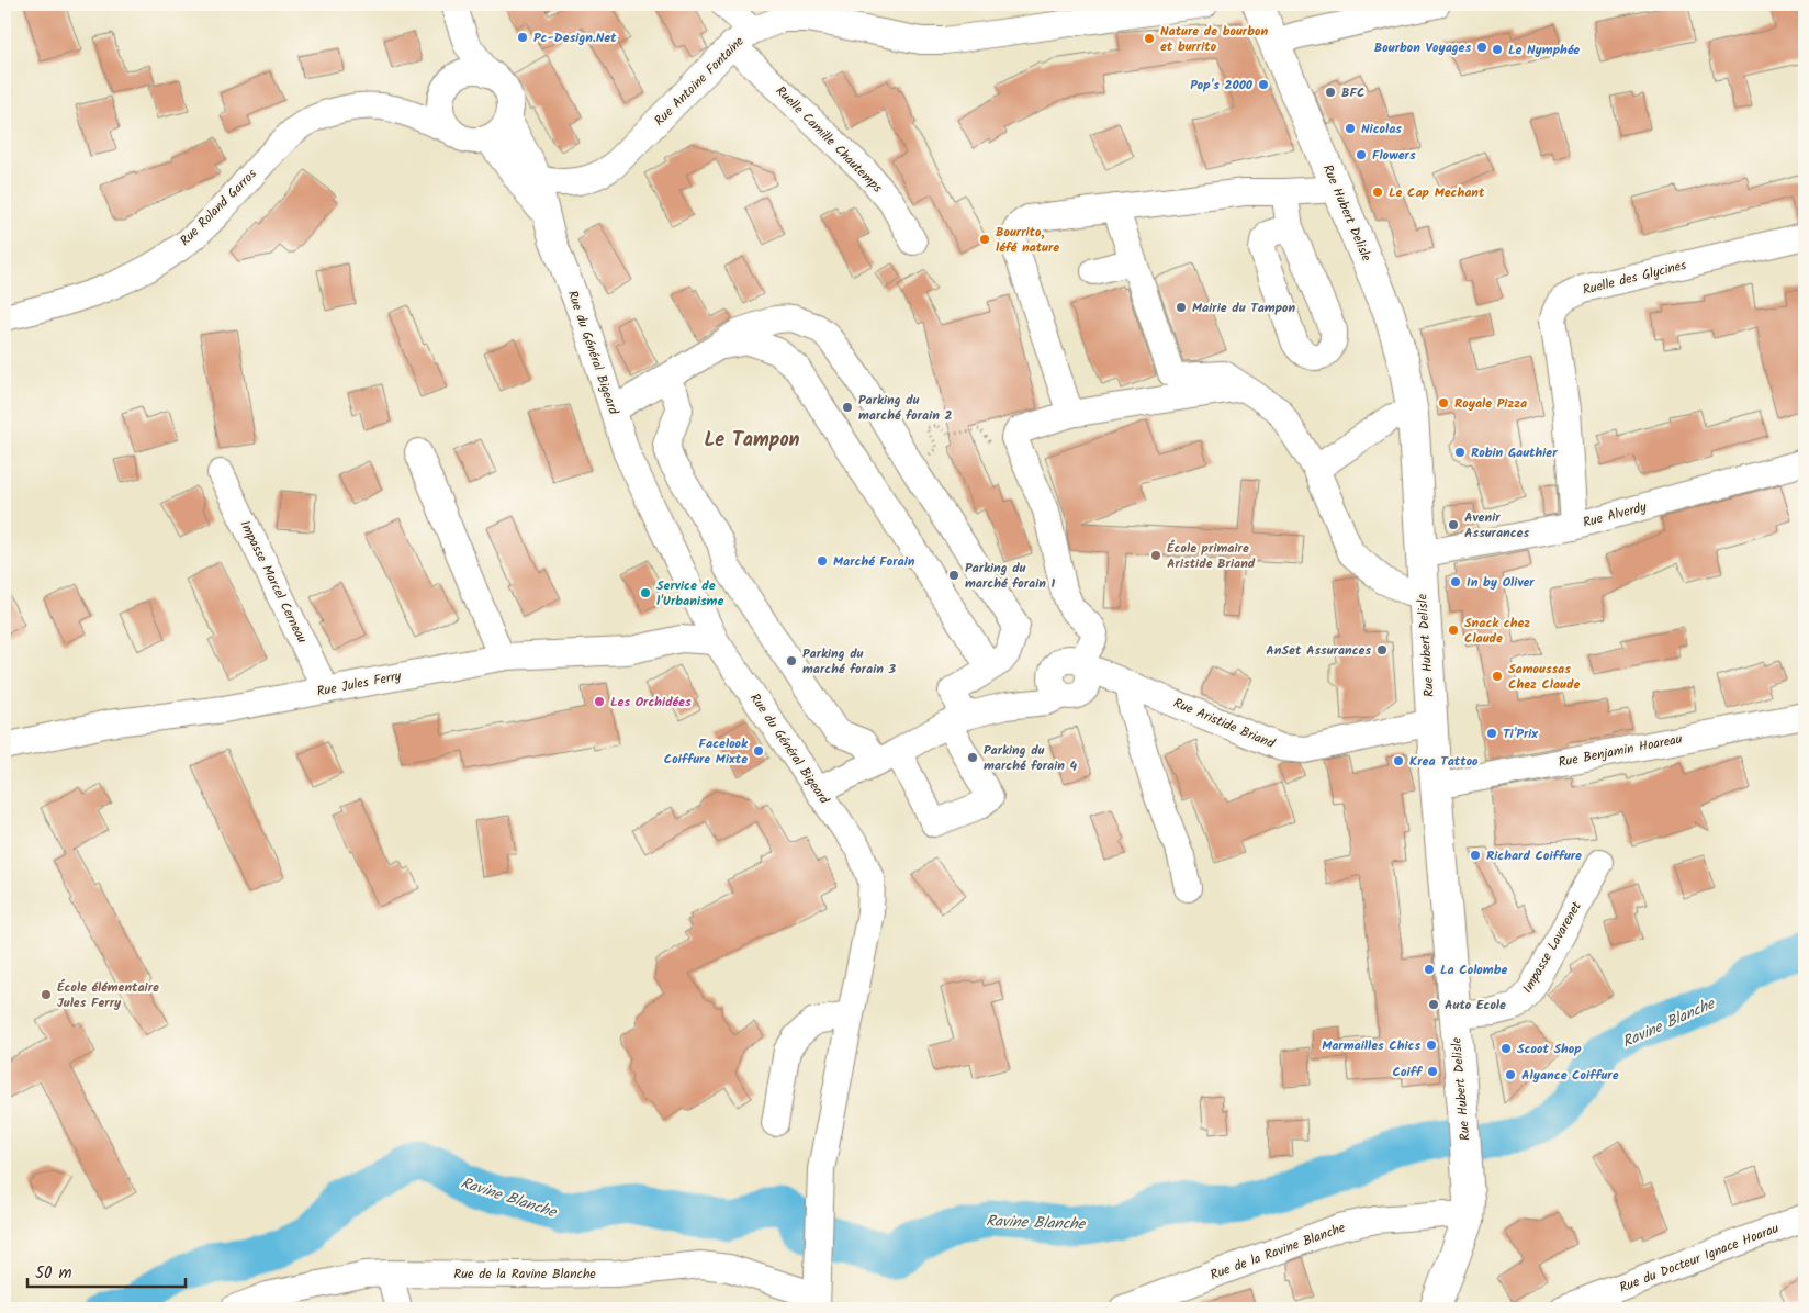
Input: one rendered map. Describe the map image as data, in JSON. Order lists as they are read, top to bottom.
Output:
{
  "streets": {
    "main road": ["Rue Hubert Delisle"],
    "street": [
      "Rue Antoine Fontaine",
      "Ruelle Camille Chautemps",
      "Rue Roland Garros",
      "Ruelle des Glycines",
      "Rue du Général Bigeard",
      "Rue Alverdy",
      "Impasse Marcel Cerneau",
      "Rue Jules Ferry",
      "Rue Aristide Briand",
      "Rue Benjamin Hoareau",
      "Impasse Lavarenet",
      "Rue de la Ravine Blanche",
      "Rue du Docteur Ignace Hoarau"
    ]
  },
  "crossings": [
    ["Rue Antoine Fontaine", "Ruelle Camille Chautemps"],
    ["Rue Antoine Fontaine", "Rue du Général Bigeard"],
    ["Rue Roland Garros", "Rue du Général Bigeard"],
    ["Rue Hubert Delisle", "Rue Alverdy"],
    ["Rue Hubert Delisle", "Rue Aristide Briand"],
    ["Rue Hubert Delisle", "Rue Benjamin Hoareau"],
    ["Rue Hubert Delisle", "Impasse Lavarenet"],
    ["Rue Hubert Delisle", "Rue de la Ravine Blanche"],
    ["Ruelle des Glycines", "Rue Alverdy"],
    ["Rue du Général Bigeard", "Rue Jules Ferry"],
    ["Rue du Général Bigeard", "Rue de la Ravine Blanche"],
    ["Impasse Marcel Cerneau", "Rue Jules Ferry"]
  ],
  "districts": ["Le Tampon"],
  "water": ["Ravine Blanche"],
  "places": [
    "Pc-Design.Net",
    "Nature de bourbon et burrito",
    "Bourbon Voyages",
    "Le Nymphée",
    "Pop's 2000",
    "BFC",
    "Nicolas",
    "Flowers",
    "Le Cap Mechant",
    "Bourrito, léfé nature",
    "Mairie du Tampon",
    "Royale Pizza",
    "Parking du marché forain 2",
    "Robin Gauthier",
    "Avenir Assurances",
    "École primaire Aristide Briand",
    "Marché Forain",
    "Parking du marché forain 1",
    "In by Oliver",
    "Service de l'Urbanisme",
    "Snack chez Claude",
    "AnSet Assurances",
    "Parking du marché forain 3",
    "Samoussas Chez Claude",
    "Les Orchidées",
    "Ti'Prix",
    "Facelook Coiffure Mixte",
    "Parking du marché forain 4",
    "Krea Tattoo",
    "Richard Coiffure",
    "La Colombe",
    "École élémentaire Jules Ferry",
    "Auto Ecole",
    "Marmailles Chics",
    "Scoot Shop",
    "Coiff",
    "Alyance Coiffure"
  ],
  "scale_bar": "50 m"
}
